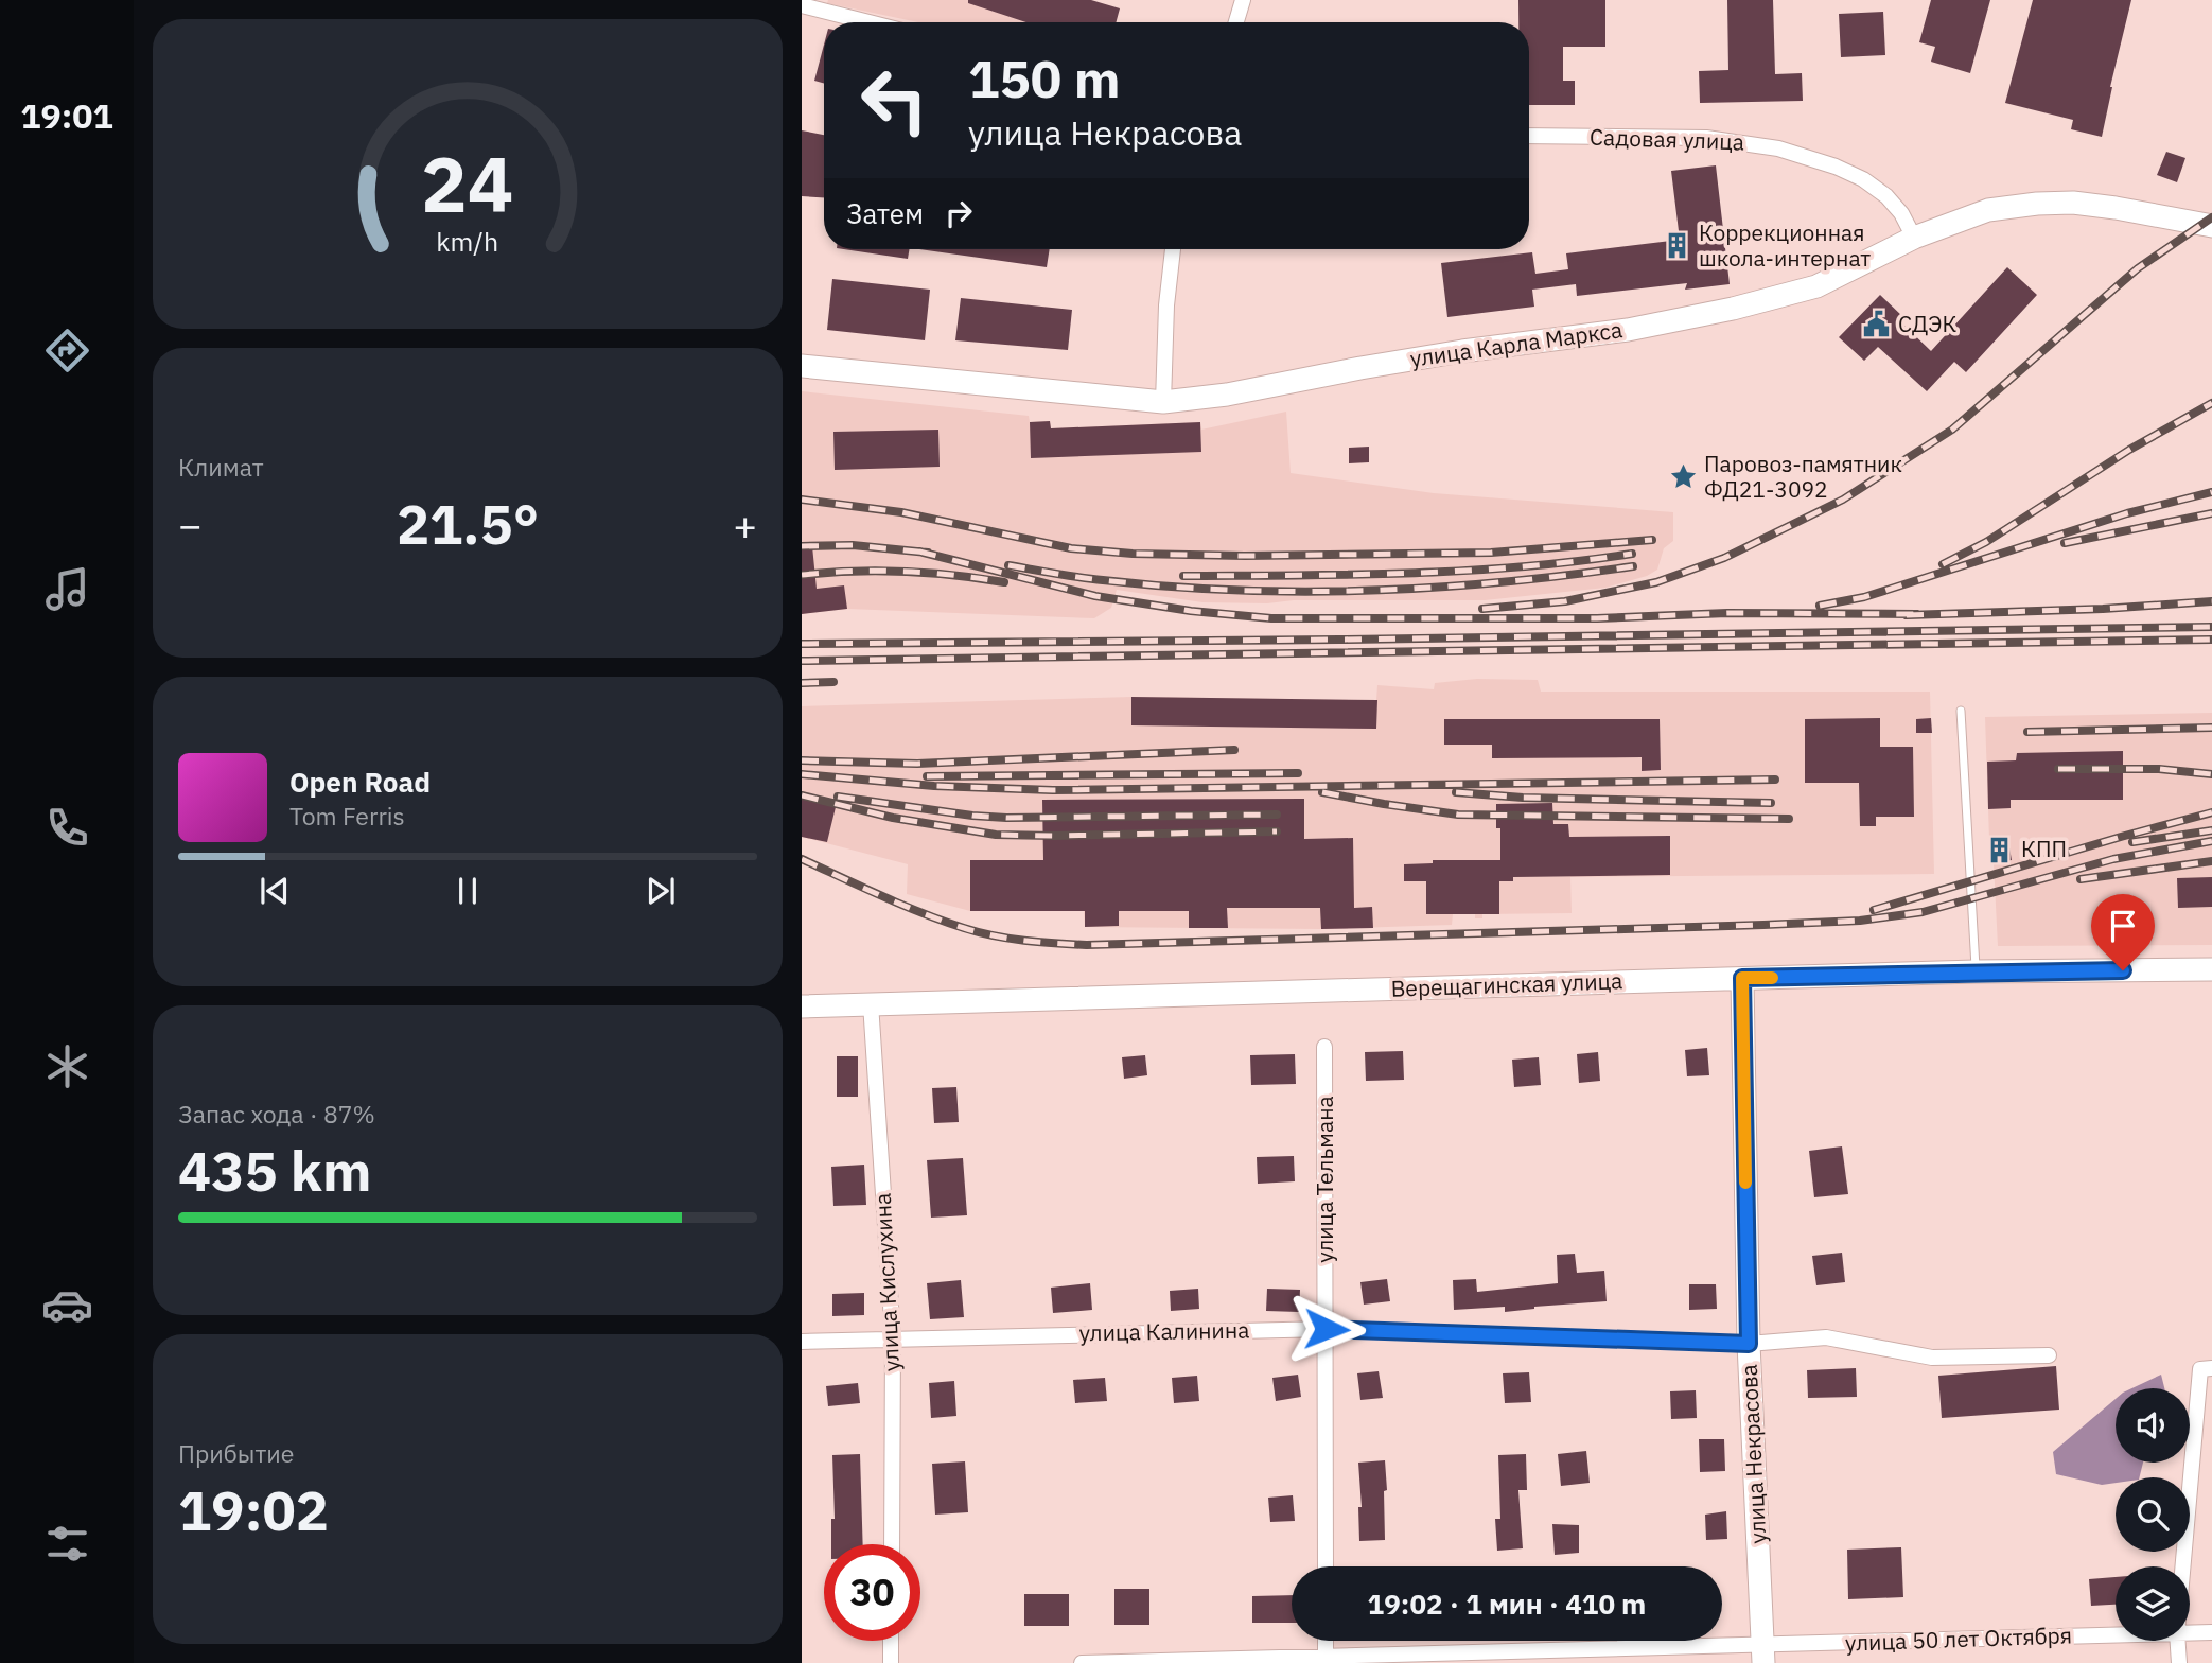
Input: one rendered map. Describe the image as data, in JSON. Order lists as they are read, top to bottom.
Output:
{
  "streets": {
    "main road": ["улица Карла Маркса", "Верещагинская улица", "улица Некрасова"],
    "street": [
      "Садовая улица",
      "улица Тельмана",
      "улица Кислухина",
      "улица Калинина",
      "улица 50 лет Октября"
    ]
  },
  "crossings": [
    ["Садовая улица", "улица Карла Маркса"],
    ["Верещагинская улица", "улица Кислухина"],
    ["Верещагинская улица", "улица Некрасова"],
    ["улица Тельмана", "улица Калинина"],
    ["улица Кислухина", "улица Калинина"],
    ["улица Калинина", "улица Некрасова"],
    ["улица Некрасова", "улица 50 лет Октября"]
  ],
  "places": {
    "building": ["Коррекционная школа-интернат", "КПП"],
    "public building": ["СДЭК"],
    "place": ["Паровоз-памятник ФД21-3092"]
  },
  "page": {
    "tabs": "19:01",
    "turn": ["150 m", "улица Некрасова"],
    "then": "Затем",
    "tile": [
      "Климат",
      ["Запас хода · 87%", "435 km"],
      ["Прибытие", "19:02"]
    ],
    "heat": ["−", "21.5°", "+"],
    "song": ["Open Road", "Tom Ferris"],
    "limit": "30",
    "trip": "19:02 · 1 мин · 410 m",
    "gauge": ["24", "km/h"]
  }
}
